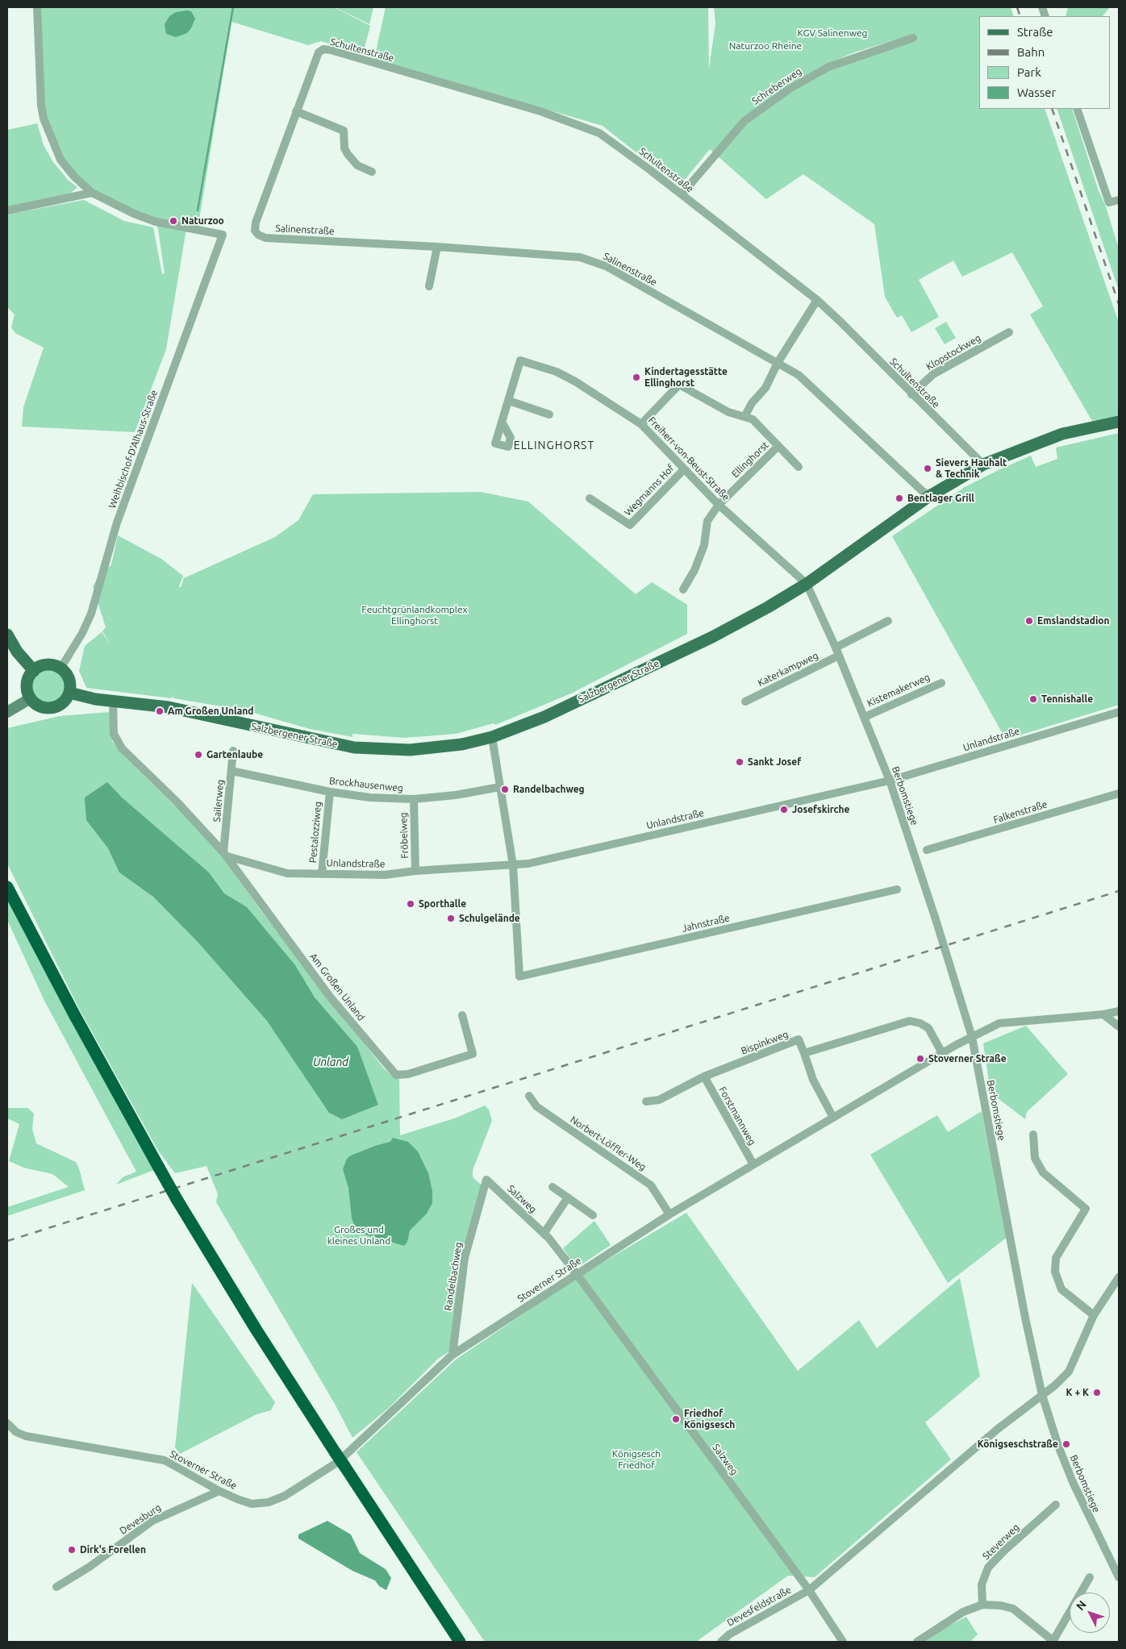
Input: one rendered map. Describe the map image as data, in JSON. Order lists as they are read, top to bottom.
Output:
{
  "streets": {
    "main road": ["Salzbergener Straße"],
    "street": [
      "Schultenstraße",
      "Schreberweg",
      "Salinenstraße",
      "Klopstockweg",
      "Weihbischof-D'Alhaus-Straße",
      "Freiherr-von-Beust-Straße",
      "Ellinghorst",
      "Wegmanns Hof",
      "Katerkampweg",
      "Kistemakerweg",
      "Unlandstraße",
      "Brockhausenweg",
      "Berbomstiege",
      "Sailerweg",
      "Falkenstraße",
      "Pestalozziweg",
      "Fröbelweg",
      "Jahnstraße",
      "Am Großen Unland",
      "Bispinkweg",
      "Forstmannweg",
      "Norbert-Löffler-Weg",
      "Salzweg",
      "Randelbachweg",
      "Stoverner Straße",
      "Devesburg",
      "Steverweg",
      "Devesfeldstraße"
    ]
  },
  "crossings": [
    ["Schultenstraße", "Schreberweg"],
    ["Schultenstraße", "Salinenstraße"],
    ["Schultenstraße", "Klopstockweg"],
    ["Schultenstraße", "Salzbergener Straße"],
    ["Salinenstraße", "Salzbergener Straße"],
    ["Weihbischof-D'Alhaus-Straße", "Salzbergener Straße"],
    ["Freiherr-von-Beust-Straße", "Ellinghorst"],
    ["Freiherr-von-Beust-Straße", "Wegmanns Hof"],
    ["Freiherr-von-Beust-Straße", "Salzbergener Straße"],
    ["Freiherr-von-Beust-Straße", "Berbomstiege"],
    ["Katerkampweg", "Berbomstiege"],
    ["Salzbergener Straße", "Berbomstiege"],
    ["Salzbergener Straße", "Am Großen Unland"],
    ["Kistemakerweg", "Berbomstiege"],
    ["Unlandstraße", "Berbomstiege"],
    ["Unlandstraße", "Sailerweg"],
    ["Unlandstraße", "Pestalozziweg"],
    ["Unlandstraße", "Fröbelweg"],
    ["Unlandstraße", "Jahnstraße"],
    ["Unlandstraße", "Am Großen Unland"],
    ["Brockhausenweg", "Sailerweg"],
    ["Brockhausenweg", "Pestalozziweg"],
    ["Brockhausenweg", "Fröbelweg"],
    ["Berbomstiege", "Stoverner Straße"],
    ["Sailerweg", "Am Großen Unland"],
    ["Bispinkweg", "Forstmannweg"],
    ["Forstmannweg", "Stoverner Straße"],
    ["Norbert-Löffler-Weg", "Stoverner Straße"],
    ["Salzweg", "Randelbachweg"],
    ["Salzweg", "Stoverner Straße"],
    ["Salzweg", "Devesfeldstraße"],
    ["Randelbachweg", "Stoverner Straße"],
    ["Stoverner Straße", "Devesburg"]
  ],
  "districts": ["ELLINGHORST"],
  "water": ["Unland"],
  "parks": [
    "KGV Salinenweg",
    "Naturzoo Rheine",
    "Feuchtgrünlandkomplex Ellinghorst",
    "Großes und kleines Unland",
    "Königsesch Friedhof"
  ],
  "places": [
    "Naturzoo",
    "Kindertagesstätte Ellinghorst",
    "Sievers Hauhalt & Technik",
    "Bentlager Grill",
    "Emslandstadion",
    "Tennishalle",
    "Am Großen Unland",
    "Gartenlaube",
    "Sankt Josef",
    "Randelbachweg",
    "Josefskirche",
    "Sporthalle",
    "Schulgelände",
    "Stoverner Straße",
    "K + K",
    "Friedhof Königsesch",
    "Königseschstraße",
    "Dirk's Forellen"
  ],
  "legend": [
    "Straße",
    "Bahn",
    "Park",
    "Wasser"
  ],
  "north": "top left"
}
